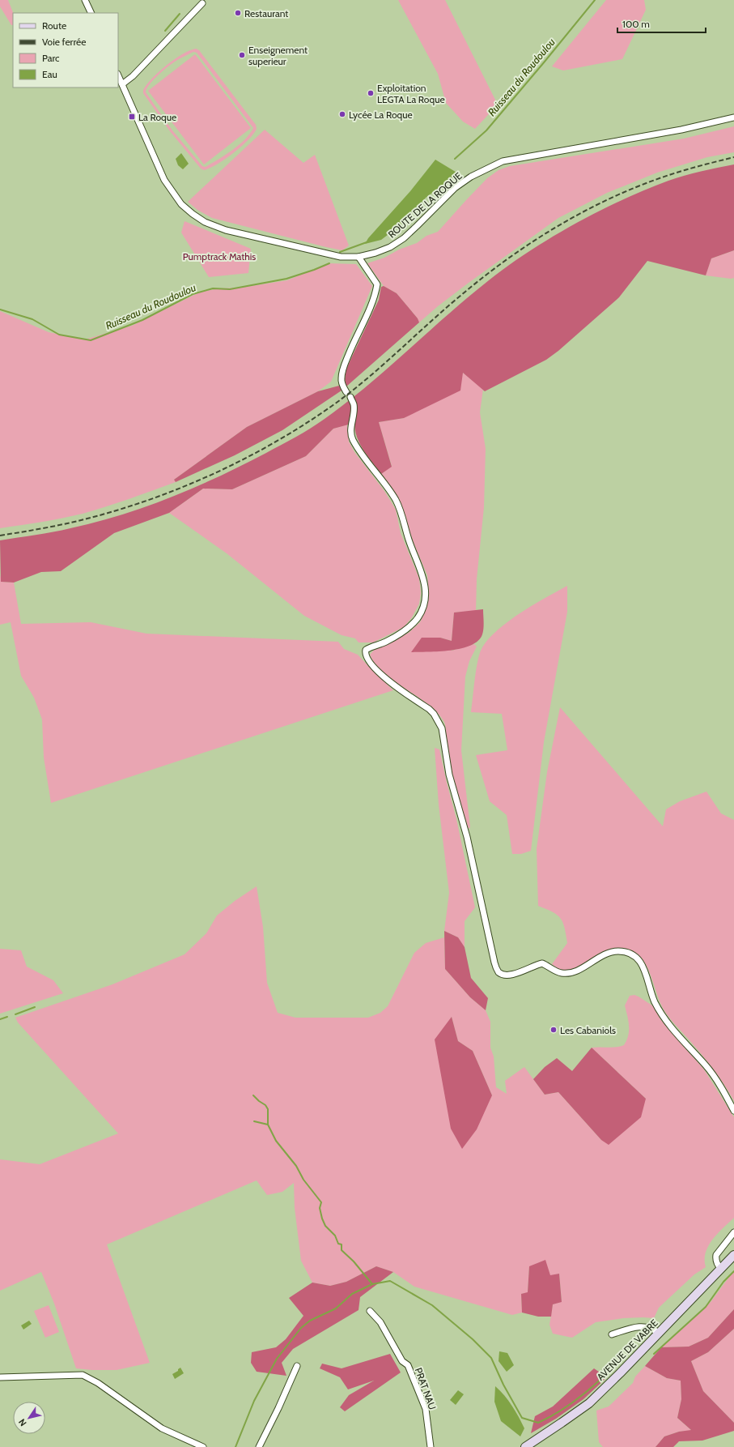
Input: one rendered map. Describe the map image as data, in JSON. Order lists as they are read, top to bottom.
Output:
{
  "streets": {
    "main road": ["AVENUE DE VABRE"],
    "street": ["ROUTE DE LA ROQUE", "PRAT NAU"]
  },
  "water": ["Ruisseau du Roudoulou"],
  "parks": ["Pumptrack Mathis"],
  "places": {
    "other": [
      "Restaurant",
      "Enseignement superieur",
      "Exploitation LEGTA La Roque",
      "Lycée La Roque",
      "Les Cabaniols"
    ],
    "transit": ["La Roque"]
  },
  "legend": [
    "Route",
    "Voie ferrée",
    "Parc",
    "Eau"
  ],
  "scale_bar": "100 m",
  "north": "bottom left"
}
